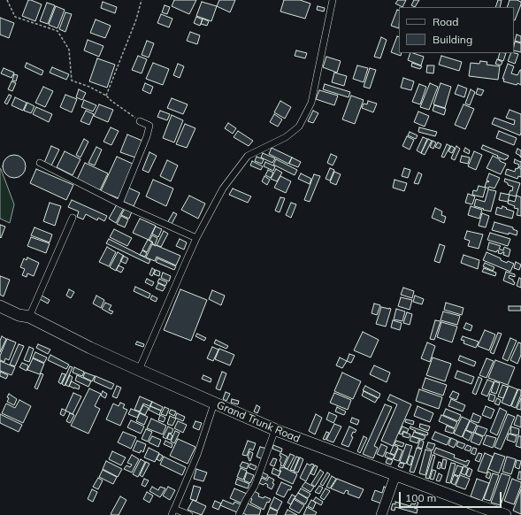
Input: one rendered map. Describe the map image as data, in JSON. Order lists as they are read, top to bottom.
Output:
{
  "streets": {
    "highway": ["Grand Trunk Road"]
  },
  "legend": ["Road", "Building"],
  "scale_bar": "100 m"
}
